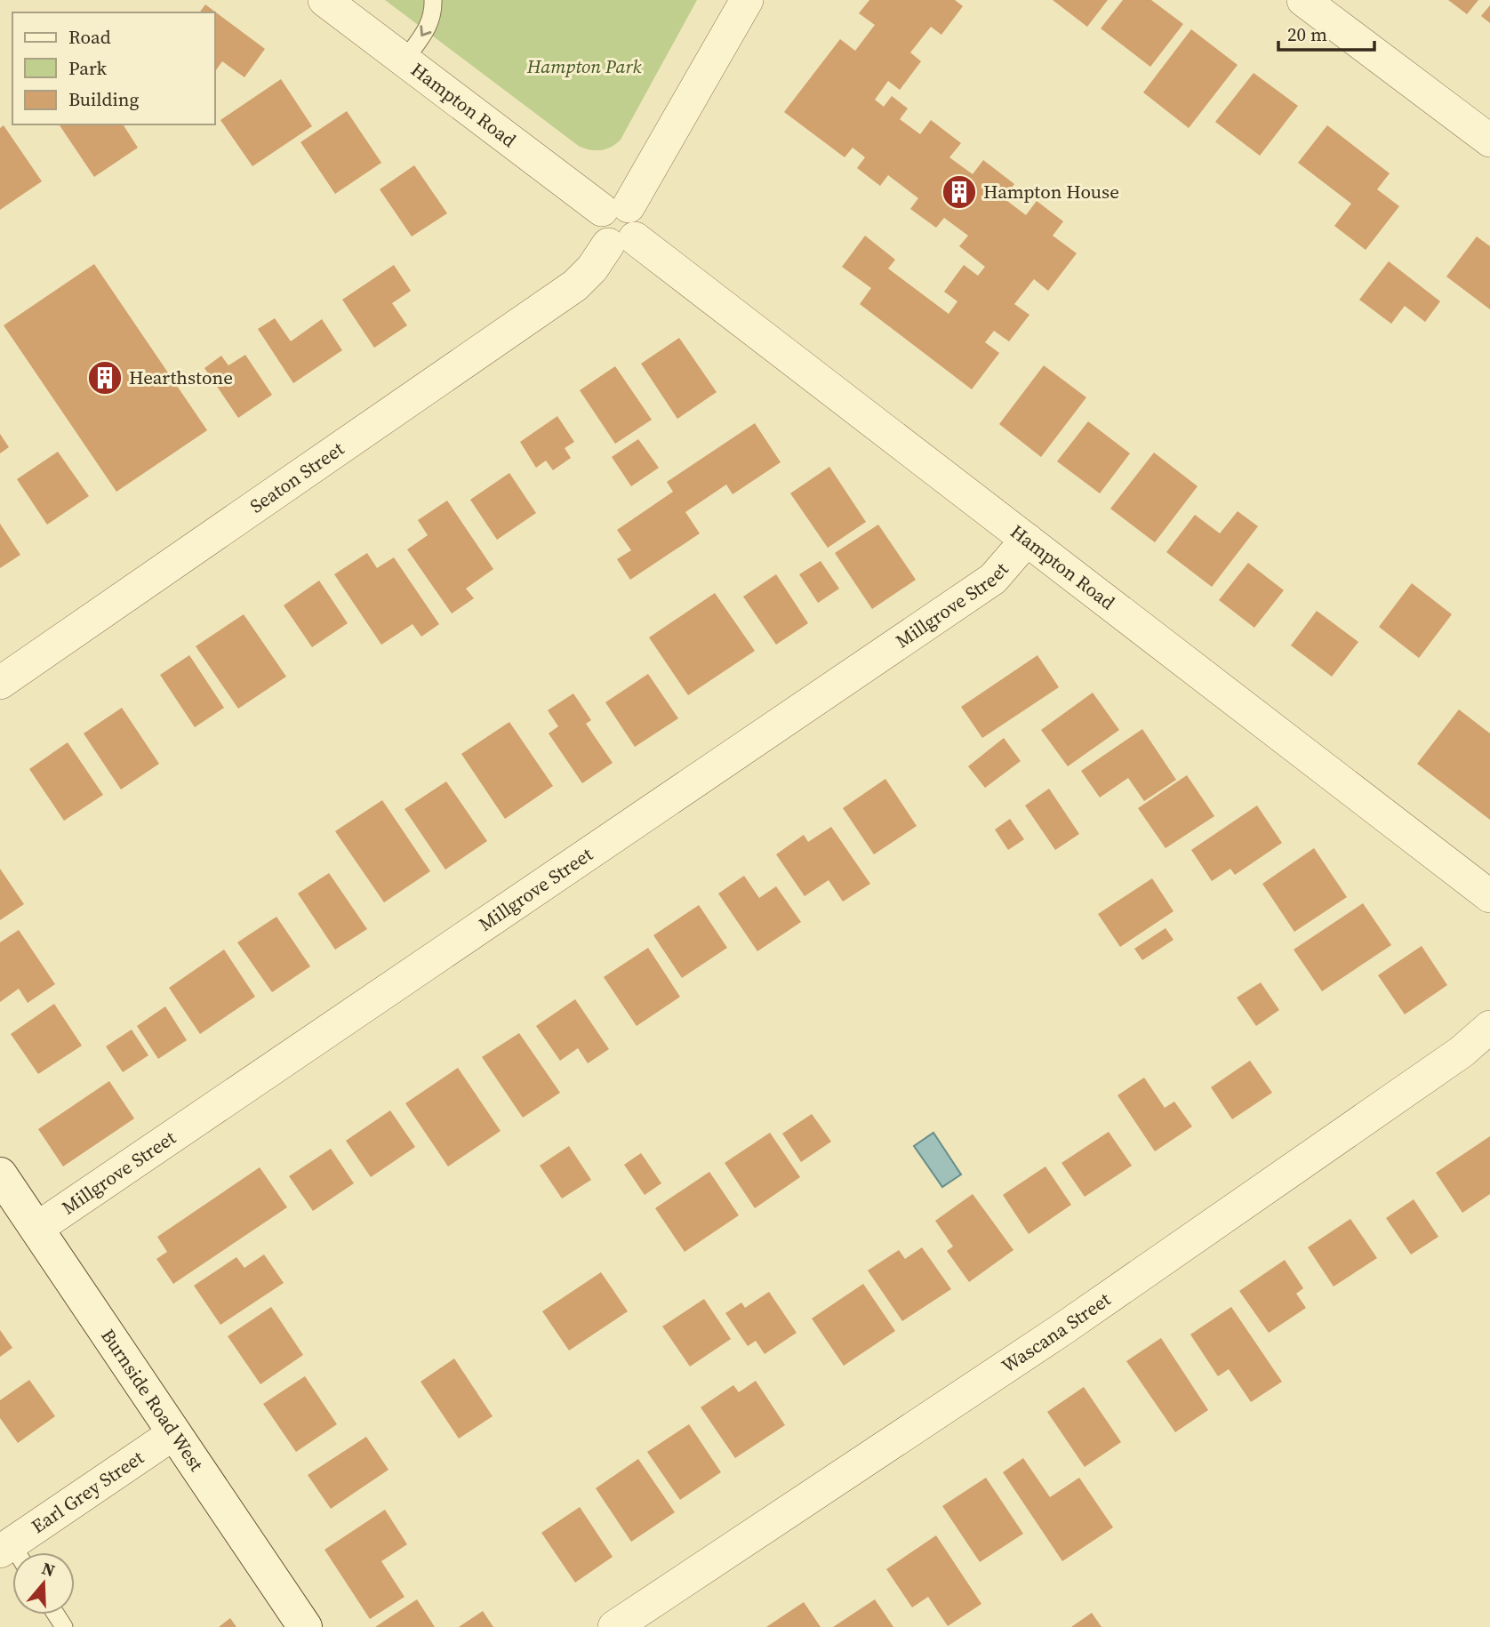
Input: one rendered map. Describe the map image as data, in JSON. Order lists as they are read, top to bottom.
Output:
{
  "streets": {
    "main road": ["Burnside Road West"],
    "street": [
      "Hampton Road",
      "Seaton Street",
      "Millgrove Street",
      "Wascana Street",
      "Earl Grey Street"
    ]
  },
  "crossings": [
    ["Hampton Road", "Seaton Street"],
    ["Hampton Road", "Millgrove Street"],
    ["Millgrove Street", "Burnside Road West"],
    ["Burnside Road West", "Earl Grey Street"]
  ],
  "parks": ["Hampton Park"],
  "places": {
    "building": ["Hampton House", "Hearthstone"]
  },
  "legend": ["Road", "Park", "Building"],
  "scale_bar": "20 m",
  "north": "top"
}
